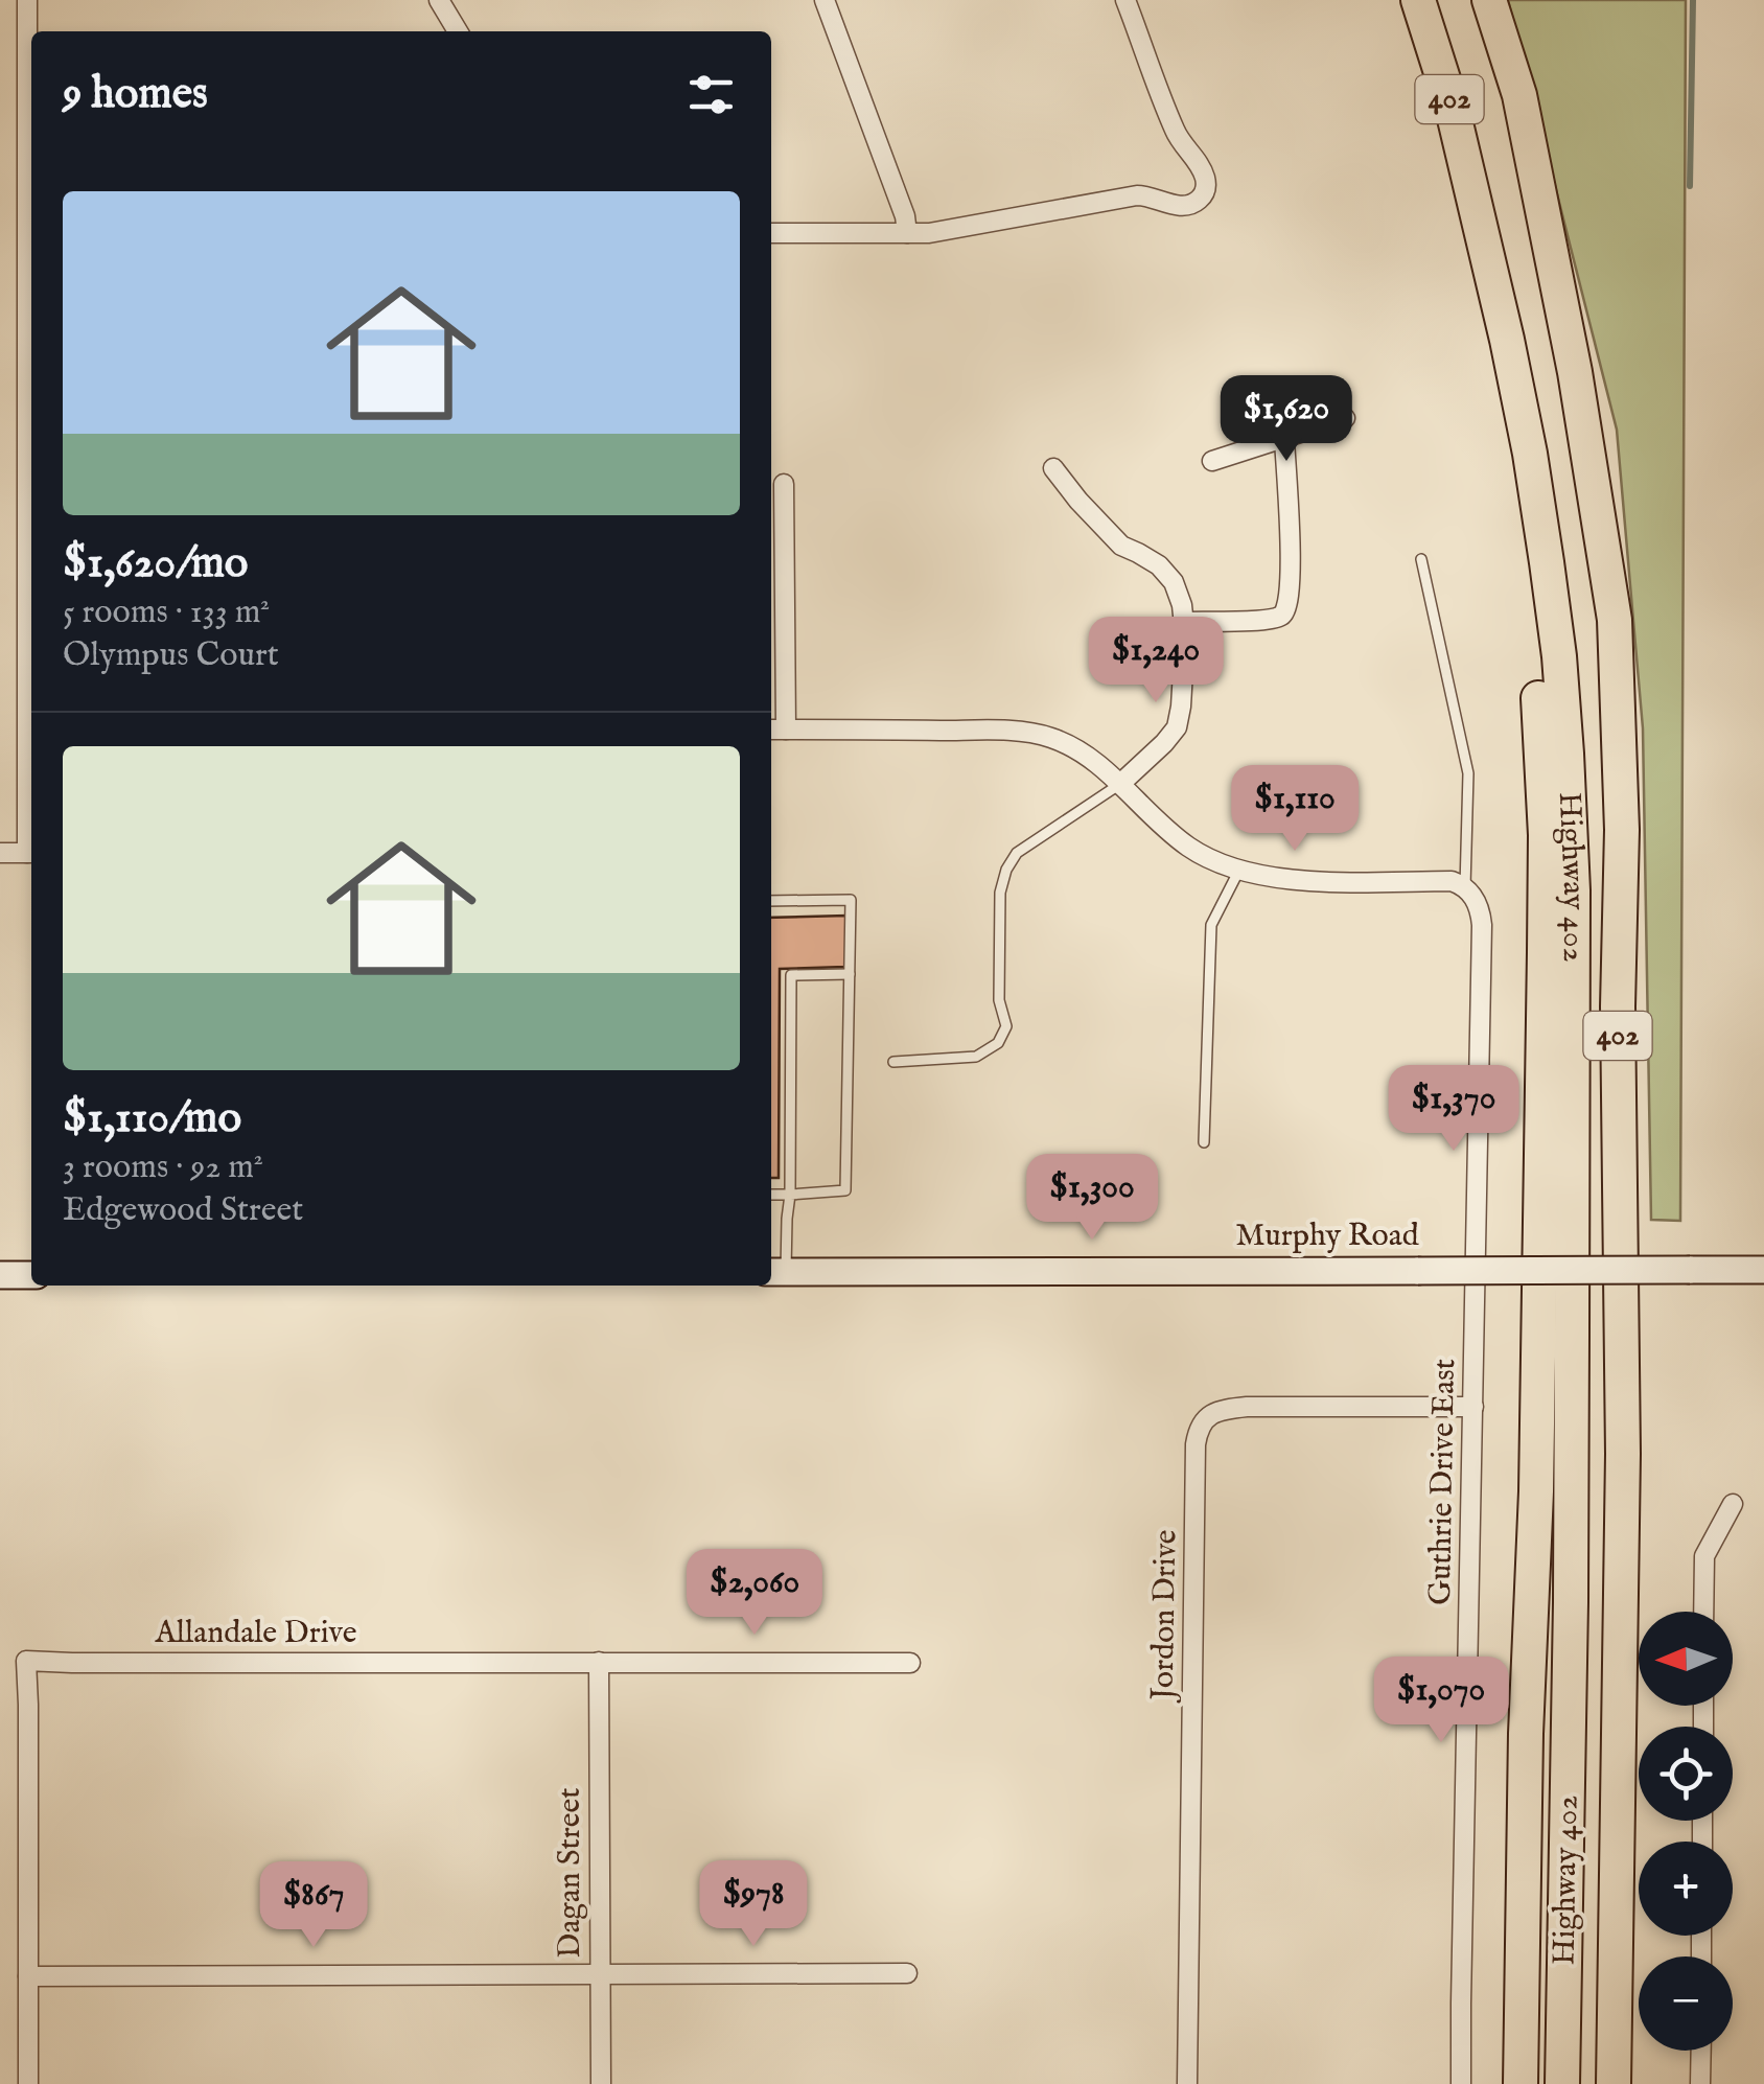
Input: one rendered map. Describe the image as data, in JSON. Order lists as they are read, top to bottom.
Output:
{
  "streets": {
    "highway": ["402", "Highway 402"],
    "street": [
      "Murphy Road",
      "Guthrie Drive East",
      "Jordon Drive",
      "Allandale Drive",
      "Dagan Street"
    ]
  },
  "crossings": [
    ["Guthrie Drive East", "Jordon Drive"],
    ["Allandale Drive", "Dagan Street"]
  ],
  "north": "left",
  "page": {
    "heading": "9 homes",
    "list": [
      {
        "name": "$1,620/mo",
        "note": "5 rooms · 133 m² · Olympus Court"
      },
      {
        "name": "$1,110/mo",
        "note": "3 rooms · 92 m² · Edgewood Street"
      }
    ],
    "price": [
      "$1,620",
      "$1,240",
      "$1,110",
      "$1,370",
      "$1,300",
      "$2,060",
      "$1,070",
      "$978",
      "$867"
    ],
    "map_buttons": ["+", "−"]
  }
}
